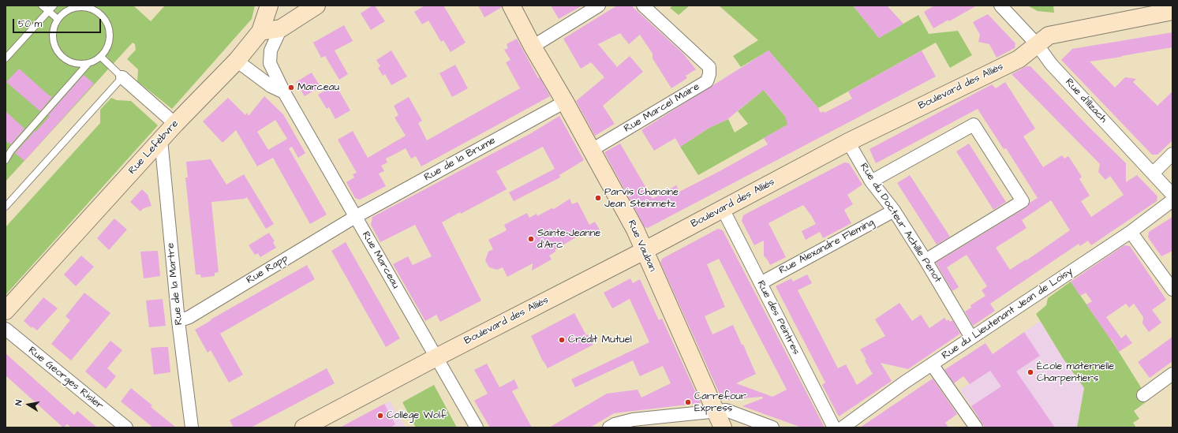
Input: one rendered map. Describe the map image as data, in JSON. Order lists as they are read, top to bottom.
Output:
{
  "streets": {
    "main road": ["Boulevard des Alliés", "Rue Lefèbvre", "Rue Vauban"],
    "street": [
      "Rue d'Illzach",
      "Rue Marcel Maire",
      "Rue de la Brume",
      "Rue du Docteur Achille Penot",
      "Rue Alexandre Fleming",
      "Rue Marceau",
      "Rue Rapp",
      "Rue de la Martre",
      "Rue du Lieutenant Jean de Loisy",
      "Rue des Peintres",
      "Rue Georges Risler"
    ]
  },
  "crossings": [
    ["Boulevard des Alliés", "Rue d'Illzach"],
    ["Boulevard des Alliés", "Rue du Docteur Achille Penot"],
    ["Boulevard des Alliés", "Rue Vauban"],
    ["Boulevard des Alliés", "Rue Marceau"],
    ["Boulevard des Alliés", "Rue des Peintres"],
    ["Rue Marcel Maire", "Rue Vauban"],
    ["Rue Lefèbvre", "Rue de la Martre"],
    ["Rue de la Brume", "Rue Vauban"],
    ["Rue de la Brume", "Rue Marceau"],
    ["Rue de la Brume", "Rue Rapp"],
    ["Rue du Docteur Achille Penot", "Rue Alexandre Fleming"],
    ["Rue du Docteur Achille Penot", "Rue du Lieutenant Jean de Loisy"],
    ["Rue Alexandre Fleming", "Rue des Peintres"],
    ["Rue Marceau", "Rue Rapp"],
    ["Rue Rapp", "Rue de la Martre"]
  ],
  "places": [
    "Marceau",
    "Parvis Chanoine Jean Steinmetz",
    "Sainte-Jeanne d'Arc",
    "Crédit Mutuel",
    "École maternelle Charpentiers",
    "Carrefour Express",
    "Collège Wolf"
  ],
  "scale_bar": "50 m",
  "north": "left"
}
